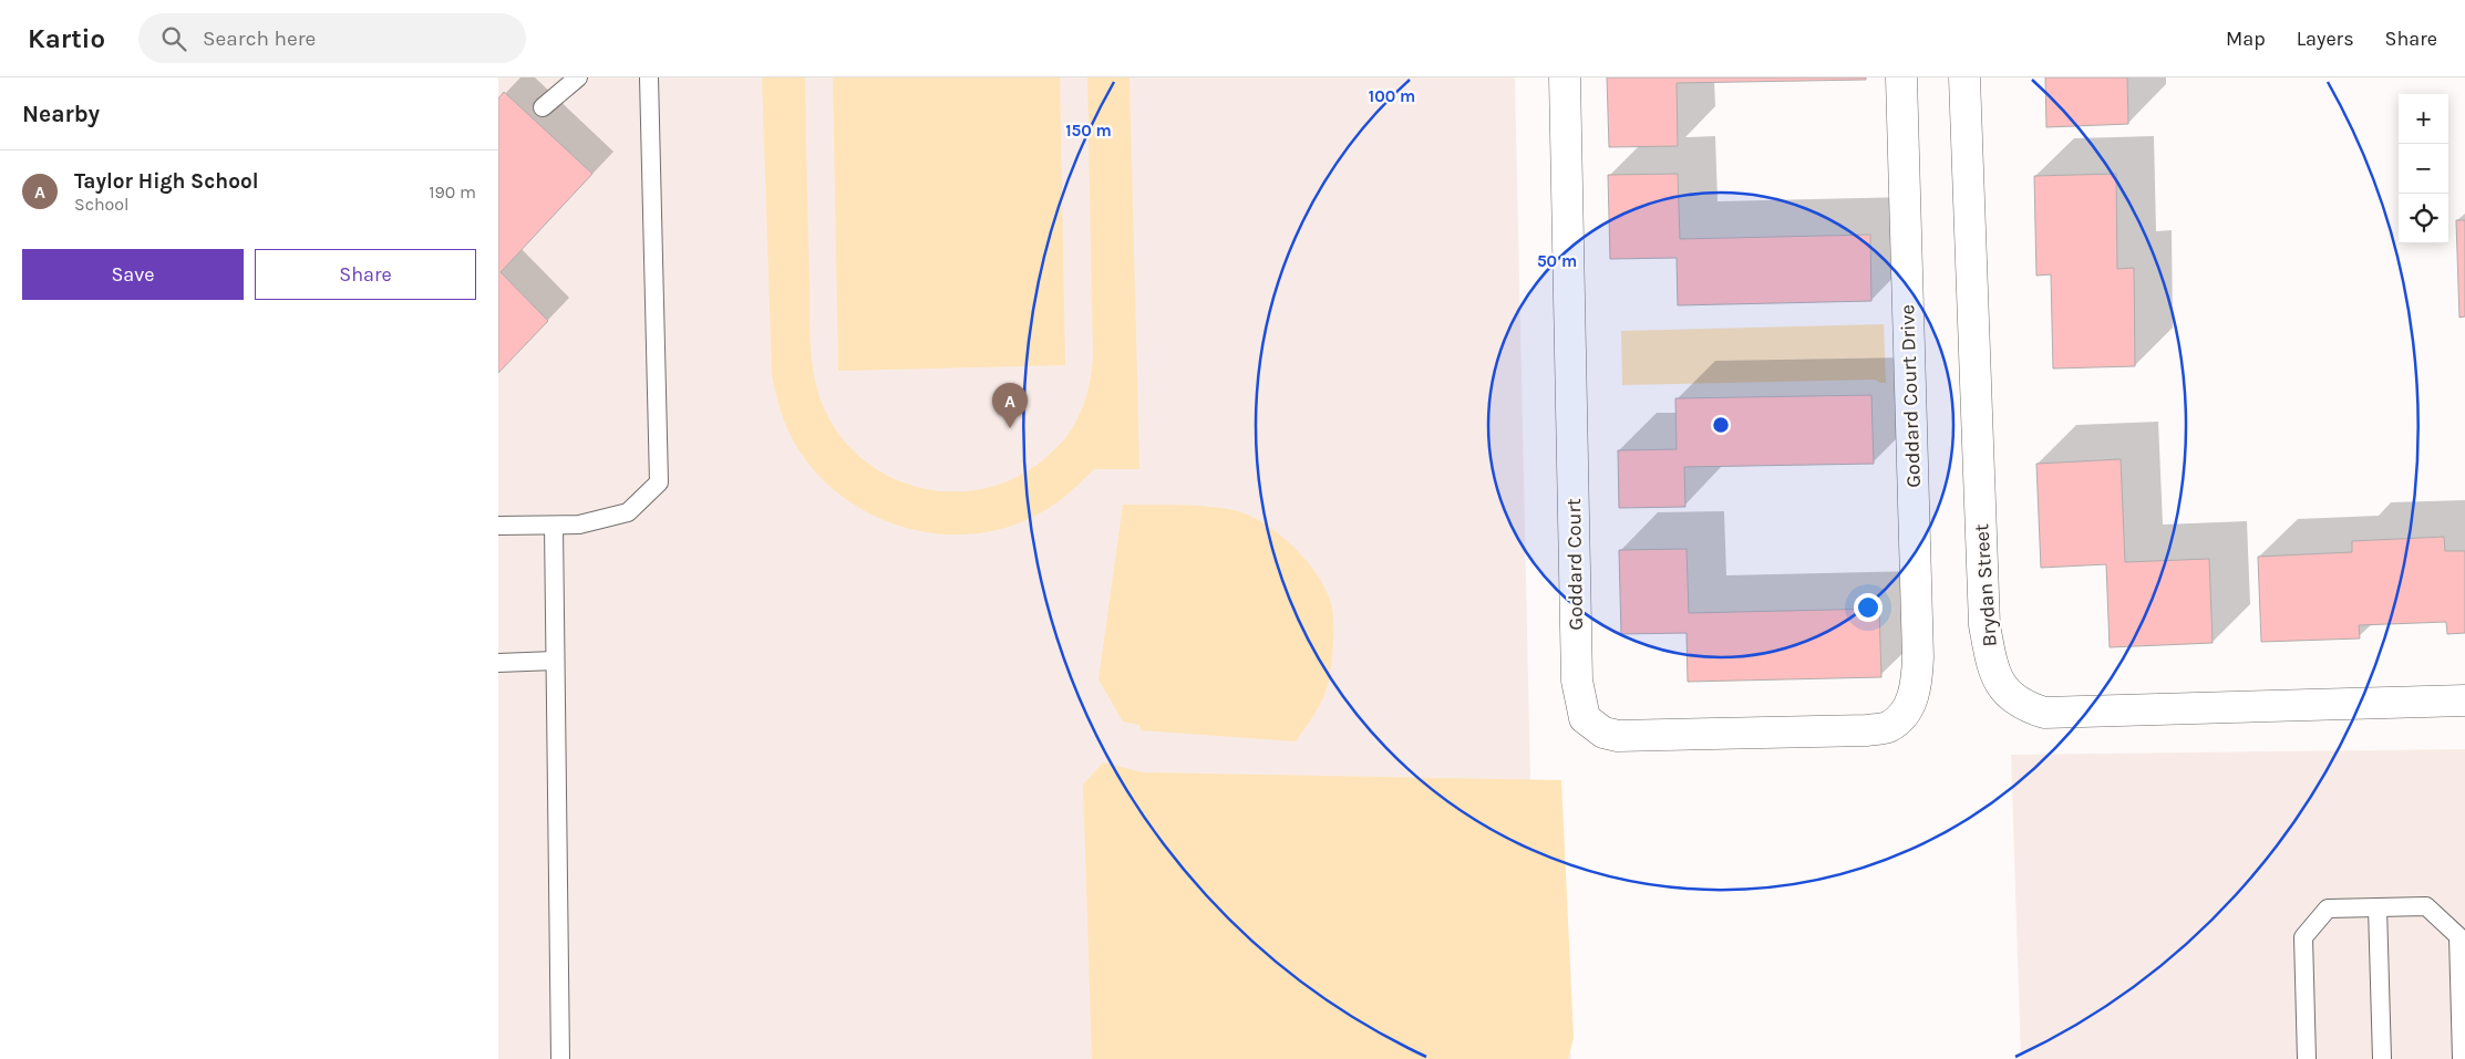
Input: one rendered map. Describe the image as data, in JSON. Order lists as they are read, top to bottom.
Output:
{
  "streets": {
    "street": ["Goddard Court Drive", "Goddard Court", "Brydan Street"]
  },
  "crossings": [
    ["Goddard Court Drive", "Goddard Court"]
  ],
  "page": {
    "header": "Kartio",
    "search": "Search here",
    "nav": ["Map", "Layers", "Share"],
    "heading": "Nearby",
    "map_buttons": ["+", "−"],
    "list": [
      {
        "mark": "A",
        "name": "Taylor High School",
        "note": "School",
        "value": "190 m"
      }
    ],
    "buttons": ["Save", "Share"],
    "pins": "A"
  },
  "rings": ["100 m", "150 m", "50 m"]
}
